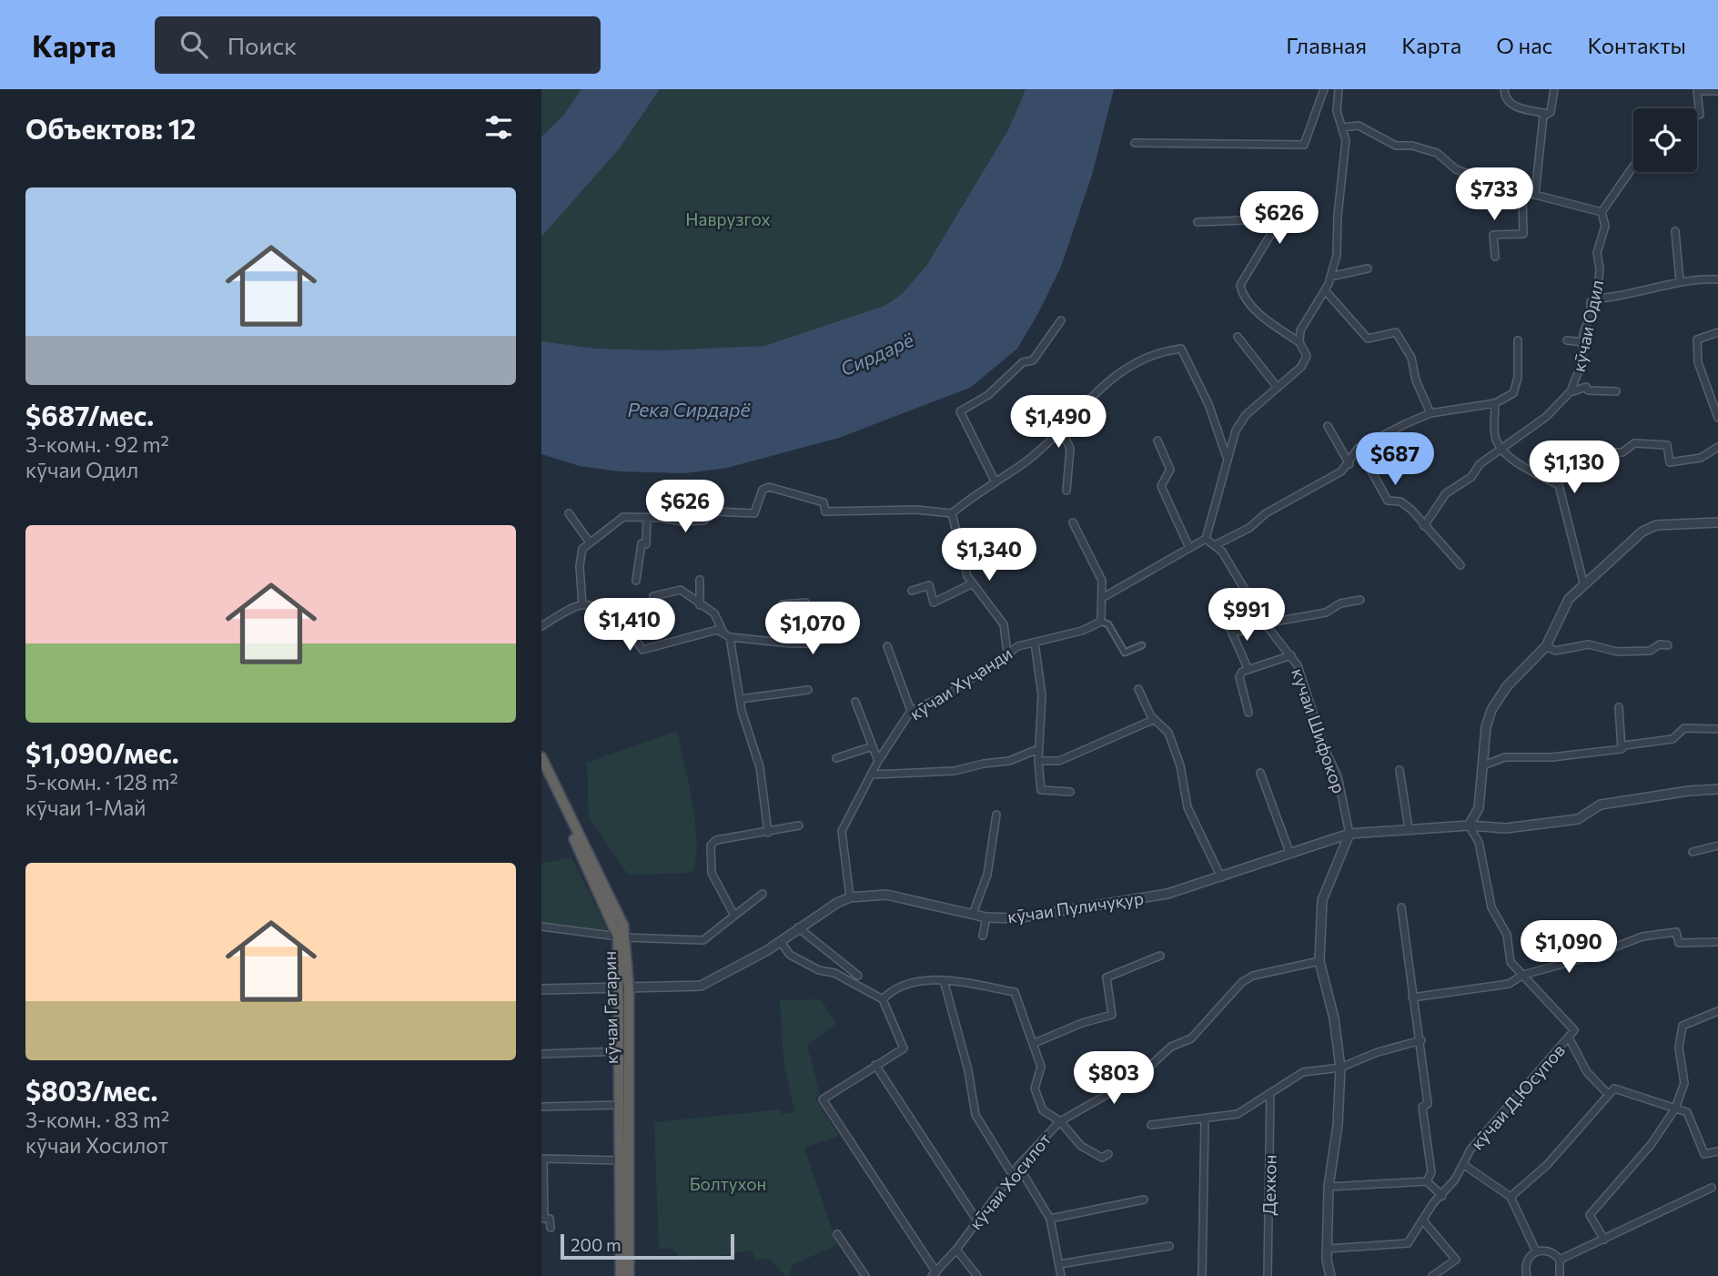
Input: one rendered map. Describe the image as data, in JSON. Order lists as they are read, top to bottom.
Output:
{
  "streets": {
    "highway": ["кӯчаи Гагарин"],
    "street": [
      "кӯчаи Одил",
      "кӯчаи Хуҷанди",
      "кучаи Шифокор",
      "кӯчаи Пуличуқур",
      "кӯчаи Д.Юсупов",
      "кӯчаи Хосилот",
      "Дехкон"
    ]
  },
  "crossings": [
    ["кӯчаи Хуҷанди", "кӯчаи Пуличуқур"],
    ["кучаи Шифокор", "кӯчаи Пуличуқур"],
    ["кӯчаи Пуличуқур", "кӯчаи Гагарин"]
  ],
  "water": ["Сирдарё", "Река Сирдарё"],
  "parks": ["Наврузгох", "Болтухон"],
  "scale_bar": "200 m",
  "page": {
    "header": "Карта",
    "search": "Поиск",
    "nav": [
      "Главная",
      "Карта",
      "О нас",
      "Контакты"
    ],
    "heading": "Объектов: 12",
    "list": [
      {
        "name": "$687/мес.",
        "note": "3-комн. · 92 m² · кӯчаи Одил"
      },
      {
        "name": "$1,090/мес.",
        "note": "5-комн. · 128 m² · кӯчаи 1-Май"
      },
      {
        "name": "$803/мес.",
        "note": "3-комн. · 83 m² · кӯчаи Хосилот"
      }
    ],
    "price": [
      "$733",
      "$626",
      "$1,490",
      "$687",
      "$1,130",
      "$626",
      "$1,340",
      "$991",
      "$1,410",
      "$1,070",
      "$1,090",
      "$803"
    ],
    "scale": "200 m"
  }
}
